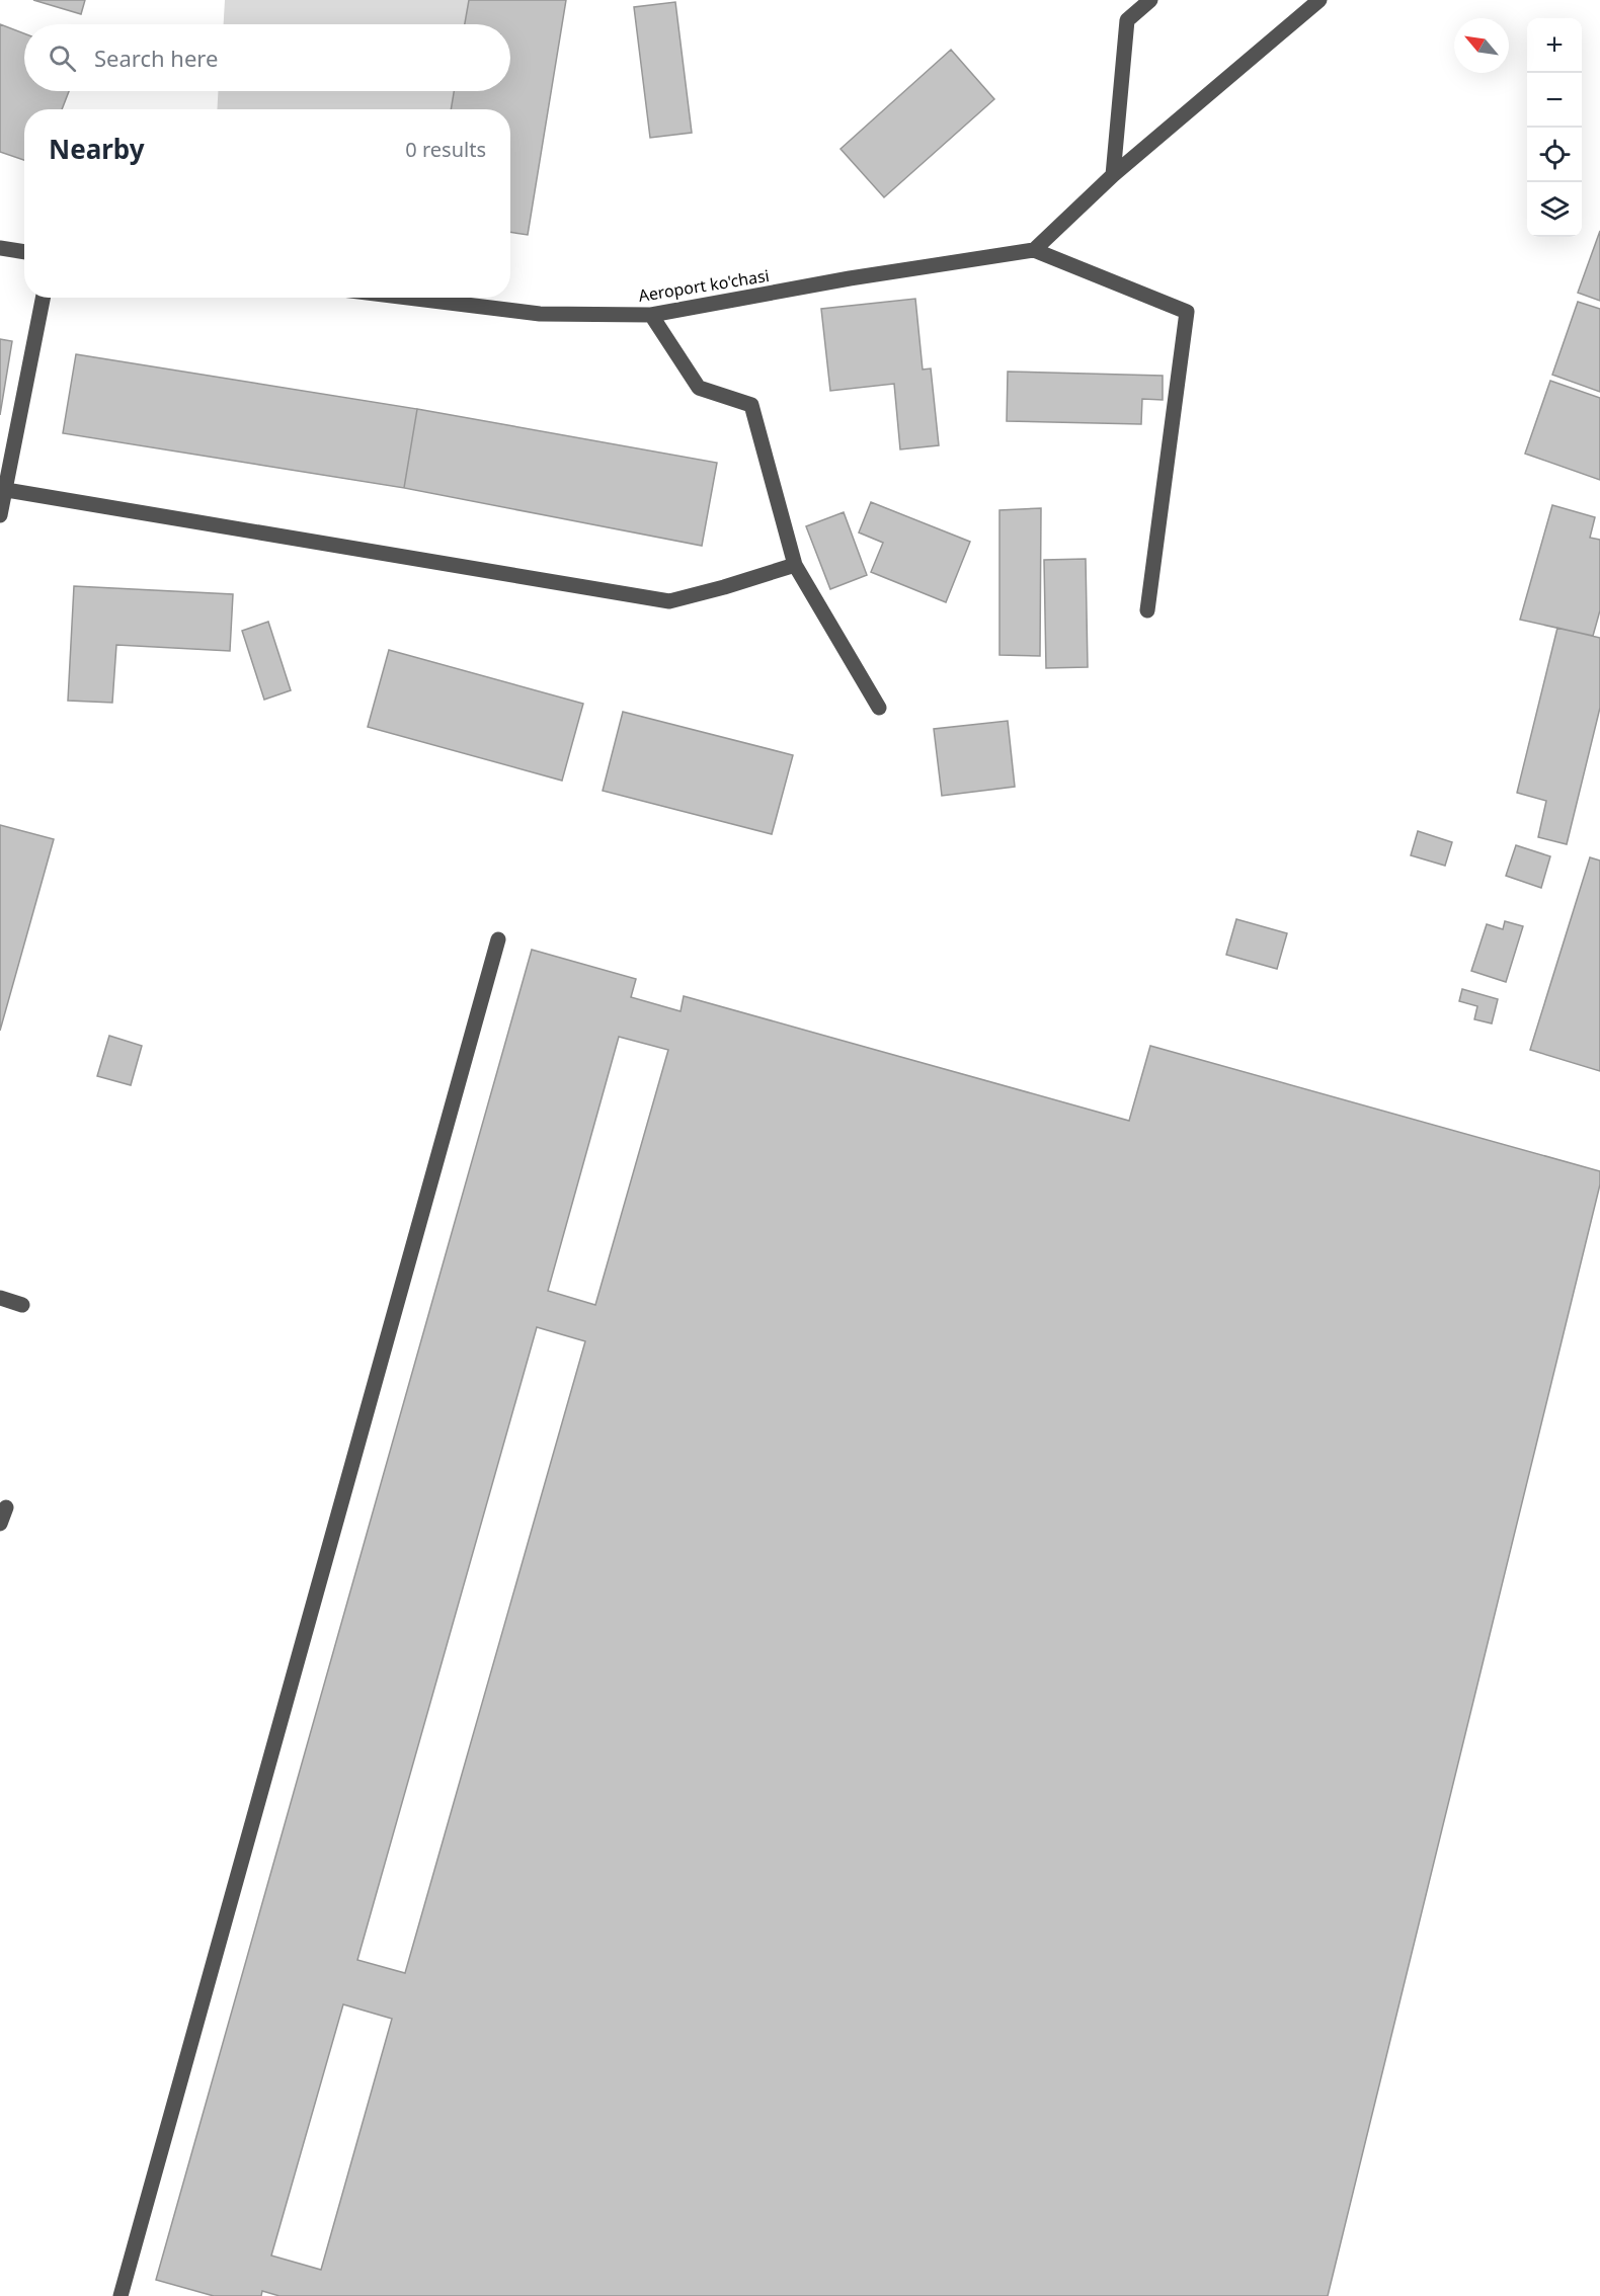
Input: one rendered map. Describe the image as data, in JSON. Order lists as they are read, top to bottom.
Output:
{
  "streets": {
    "street": ["Aeroport ko'chasi"]
  },
  "north": "top left",
  "page": {
    "map_buttons": ["+", "−"],
    "search": "Search here",
    "heading": ["Nearby", "0 results"]
  }
}
